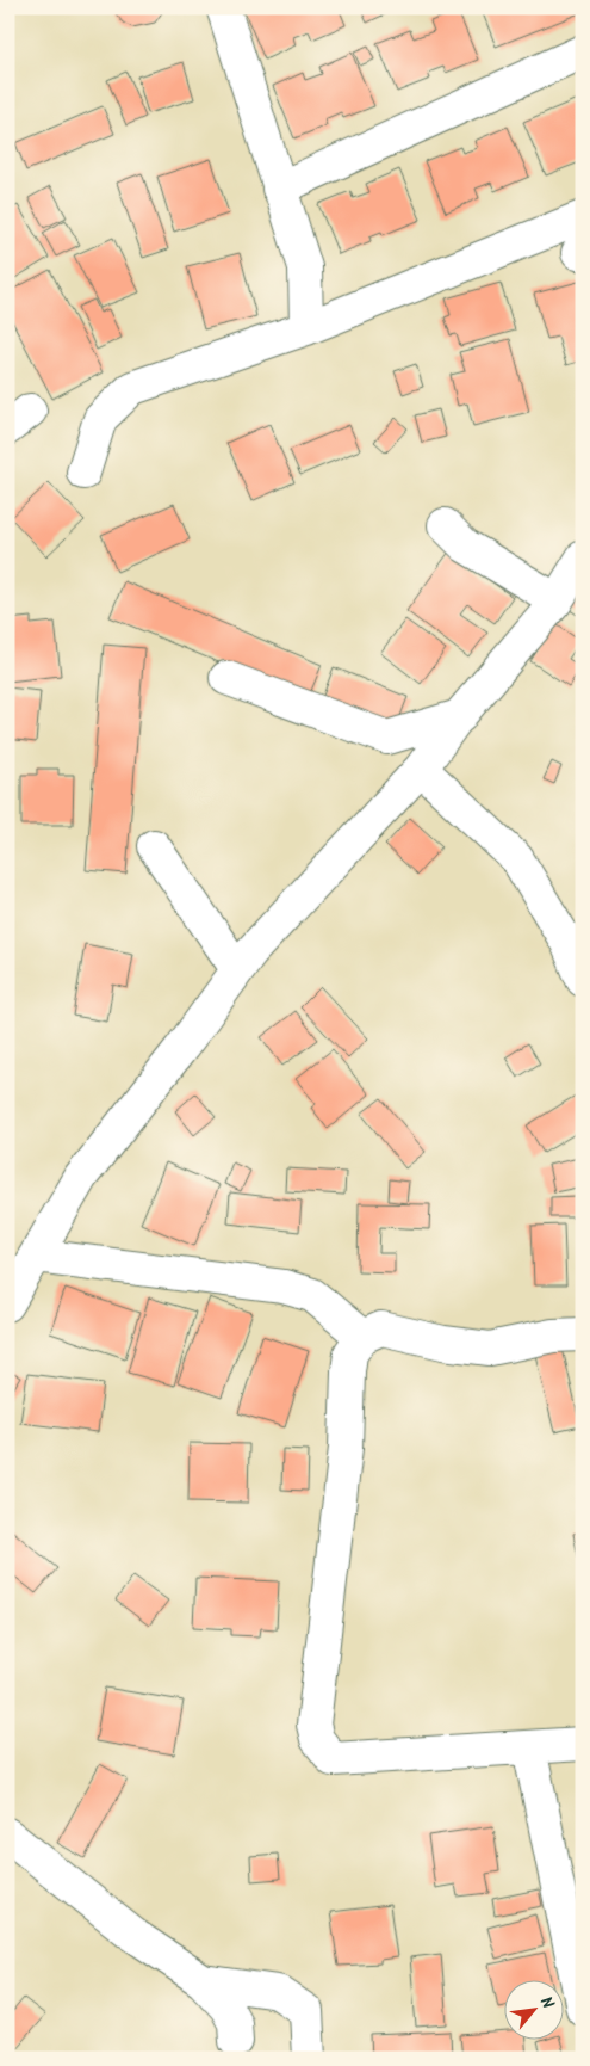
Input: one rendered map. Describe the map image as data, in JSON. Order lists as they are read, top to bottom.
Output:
{
  "north": "top right"
}
